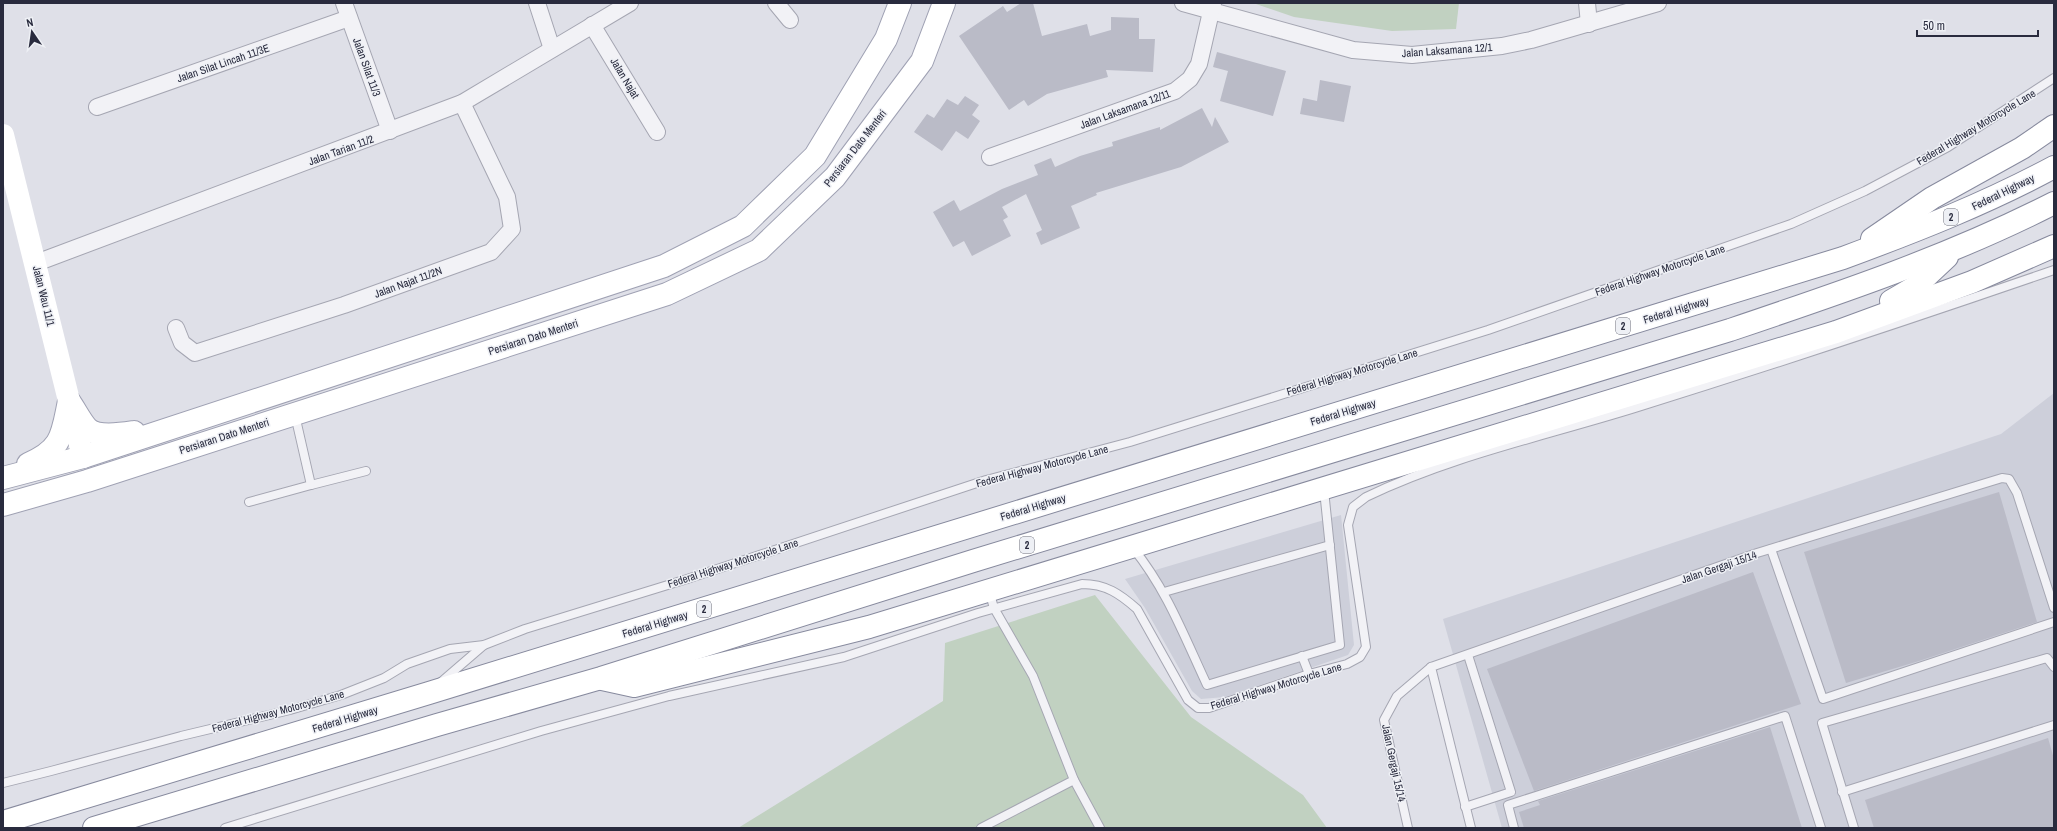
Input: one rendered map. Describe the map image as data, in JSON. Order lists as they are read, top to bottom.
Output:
{
  "streets": {
    "main road": [
      "Persiaran Dato Menteri",
      "Federal Highway",
      "2",
      "Jalan Wau 11/1"
    ],
    "street": [
      "Jalan Laksamana 12/1",
      "Jalan Silat Lincah 11/3E",
      "Jalan Silat 11/3",
      "Jalan Najat",
      "Jalan Laksamana 12/11",
      "Jalan Tarian 11/2",
      "Jalan Najat 11/2N"
    ],
    "lane": ["Federal Highway Motorcycle Lane", "Jalan Gergaji 15/14"]
  },
  "crossings": [
    ["Jalan Laksamana 12/1", "Jalan Laksamana 12/11"],
    ["Jalan Silat Lincah 11/3E", "Jalan Silat 11/3"],
    ["Jalan Silat 11/3", "Jalan Tarian 11/2"],
    ["Jalan Najat", "Jalan Tarian 11/2"],
    ["Jalan Tarian 11/2", "Jalan Najat 11/2N"],
    ["Jalan Tarian 11/2", "Jalan Wau 11/1"]
  ],
  "scale_bar": "50 m",
  "north": "top"
}
